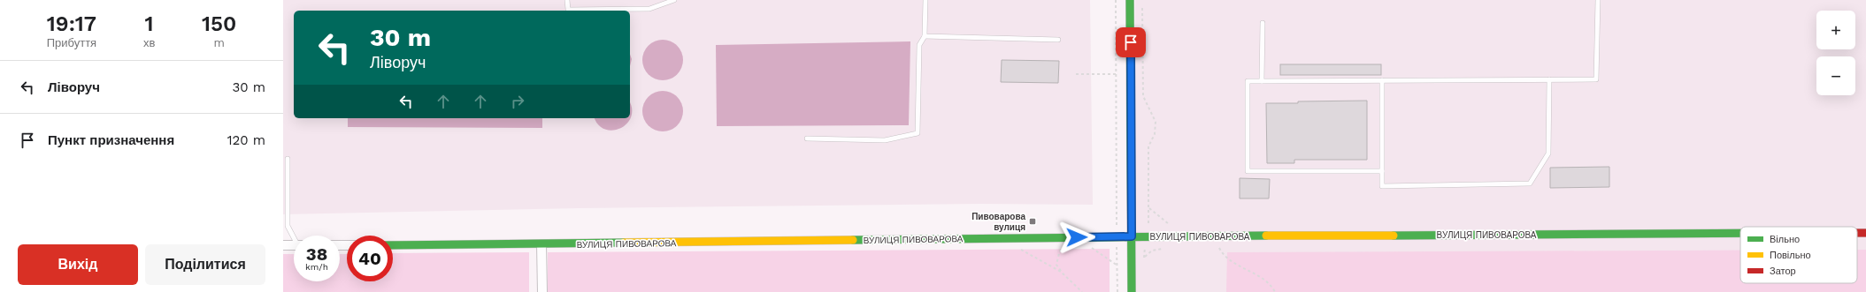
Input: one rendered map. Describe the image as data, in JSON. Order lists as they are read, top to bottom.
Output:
{
  "streets": {
    "street": ["ВУЛИЦЯ ПИВОВАРОВА"]
  },
  "places": {
    "transit": ["Пивоварова вулиця"]
  },
  "legend": ["Вільно", "Повільно", "Затор"],
  "page": {
    "eta": [
      "19:17",
      "Прибуття",
      "1",
      "хв",
      "150",
      "m"
    ],
    "map_buttons": ["+", "−"],
    "turn": ["30 m", "Ліворуч"],
    "list": [
      {
        "name": "Ліворуч",
        "value": "30 m"
      },
      {
        "name": "Пункт призначення",
        "value": "120 m"
      }
    ],
    "speed": "38 km/h",
    "limit": "40",
    "buttons": ["Вихід", "Поділитися"]
  }
}
